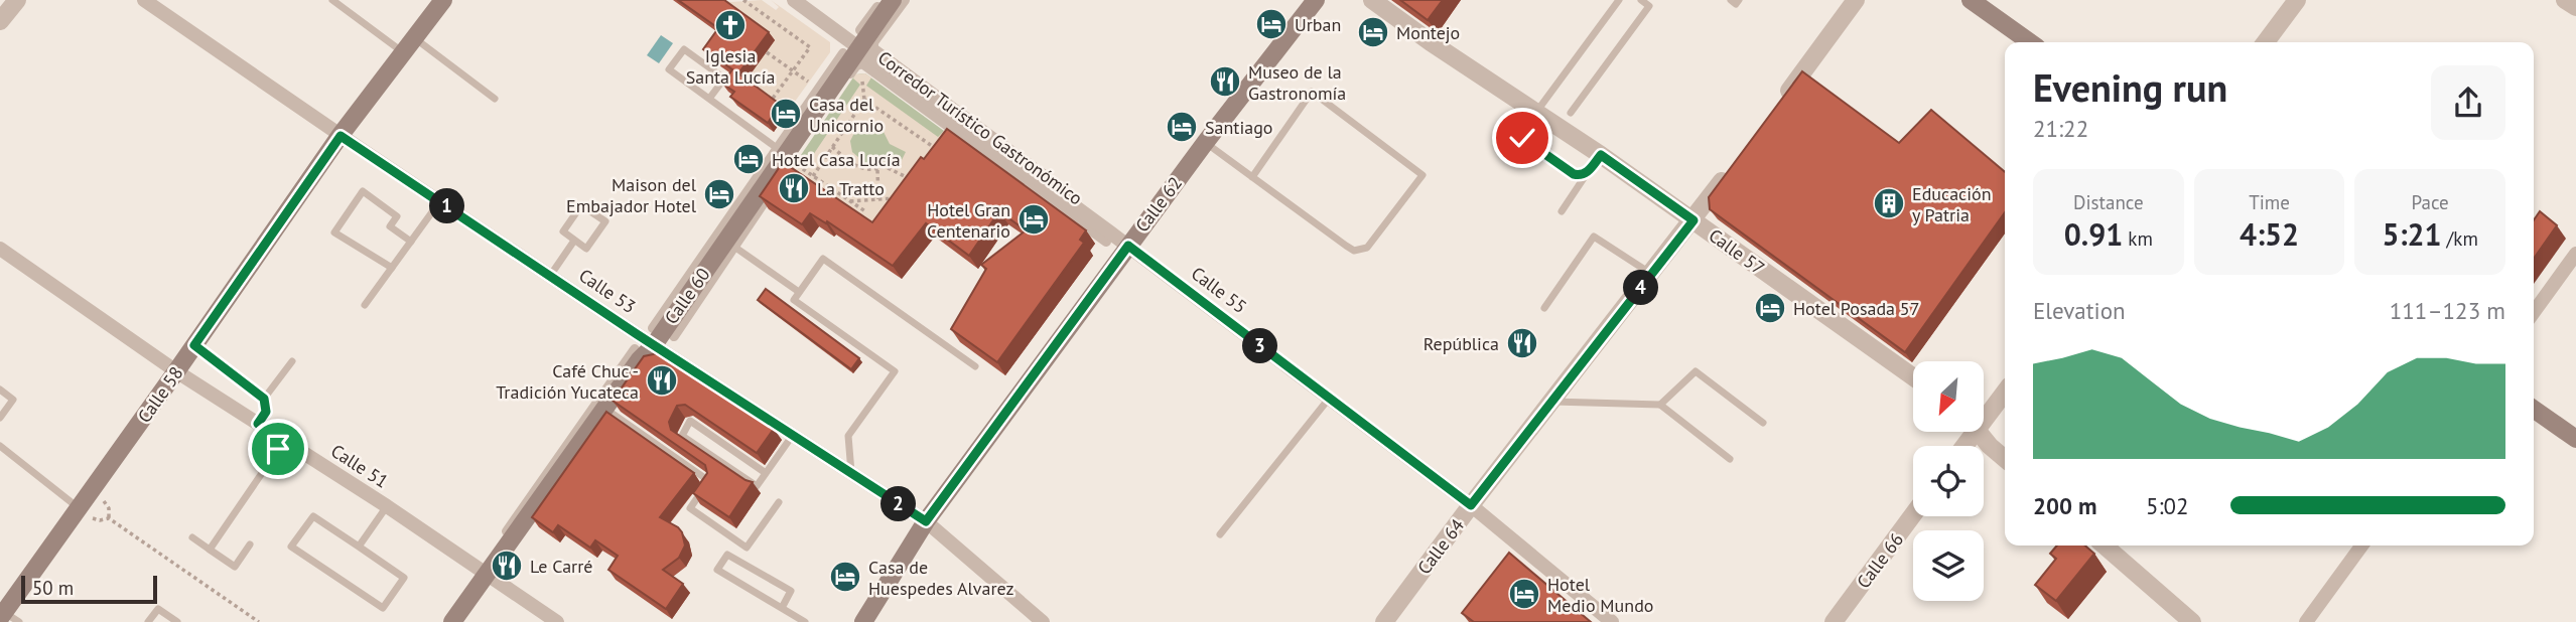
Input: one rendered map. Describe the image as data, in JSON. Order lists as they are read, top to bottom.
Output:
{
  "streets": {
    "main road": ["Calle 62", "Calle 60", "Calle 58"],
    "street": [
      "Corredor Turístico Gastronómico",
      "Calle 57",
      "Calle 55",
      "Calle 53",
      "Calle 51",
      "Calle 64",
      "Calle 66"
    ]
  },
  "crossings": [
    ["Corredor Turístico Gastronómico", "Calle 60"],
    ["Calle 62", "Calle 55"],
    ["Calle 62", "Calle 53"],
    ["Calle 57", "Calle 64"],
    ["Calle 55", "Calle 60"],
    ["Calle 55", "Calle 64"],
    ["Calle 53", "Calle 60"],
    ["Calle 53", "Calle 58"],
    ["Calle 60", "Calle 51"],
    ["Calle 58", "Calle 51"]
  ],
  "places": {
    "hotel": [
      "Urban",
      "Montejo",
      "Casa del Unicornio",
      "Santiago",
      "Hotel Casa Lucía",
      "Maison del Embajador Hotel",
      "Hotel Gran Centenario",
      "Hotel Posada 57",
      "Casa de Huespedes Alvarez",
      "Hotel Medio Mundo"
    ],
    "church": ["Iglesia Santa Lucía"],
    "restaurant": [
      "Museo de la Gastronomía",
      "La Tratto",
      "República",
      "Café Chuc - Tradición Yucateca",
      "Le Carré"
    ],
    "building": ["Educación y Patria"]
  },
  "scale_bar": "50 m",
  "north": "bottom left",
  "page": {
    "heading": ["Evening run", "21:22"],
    "stats": [
      ["Distance", "0.91 km"],
      ["Time", "4:52"],
      ["Pace", "5:21 /km"]
    ],
    "pins": [
      "1",
      "4",
      "3",
      "2"
    ],
    "chart": ["Elevation", "111–123 m"],
    "list": [
      {
        "name": "200 m",
        "note": "5:02"
      }
    ],
    "scale": "50 m"
  }
}
